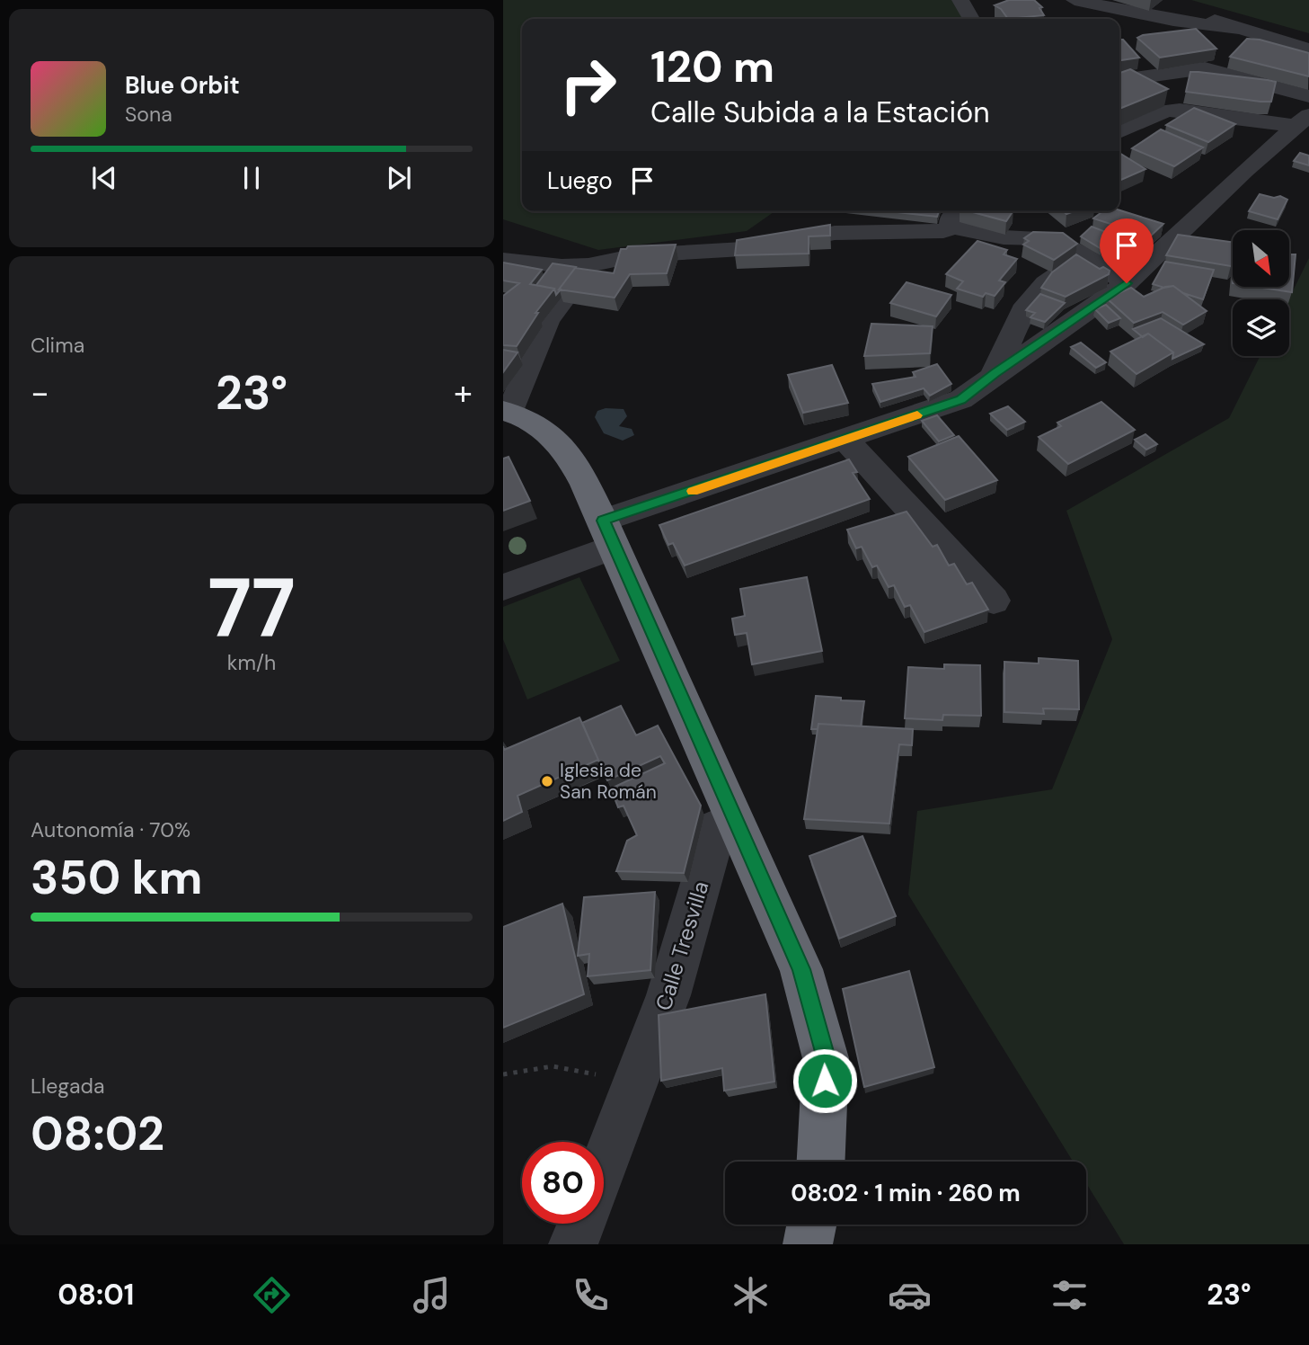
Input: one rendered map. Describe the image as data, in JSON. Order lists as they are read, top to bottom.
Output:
{
  "streets": {
    "street": ["Calle Tresvilla"]
  },
  "places": ["Iglesia de San Román"],
  "north": "bottom right",
  "page": {
    "turn": ["120 m", "Calle Subida a la Estación"],
    "song": ["Blue Orbit", "Sona"],
    "then": "Luego",
    "tile": [
      "Clima",
      ["77", "km/h"],
      ["Autonomía · 70%", "350 km"],
      ["Llegada", "08:02"]
    ],
    "heat": ["−", "23°", "+"],
    "limit": "80",
    "trip": "08:02 · 1 min · 260 m",
    "tabs": ["08:01", "23°"]
  }
}
